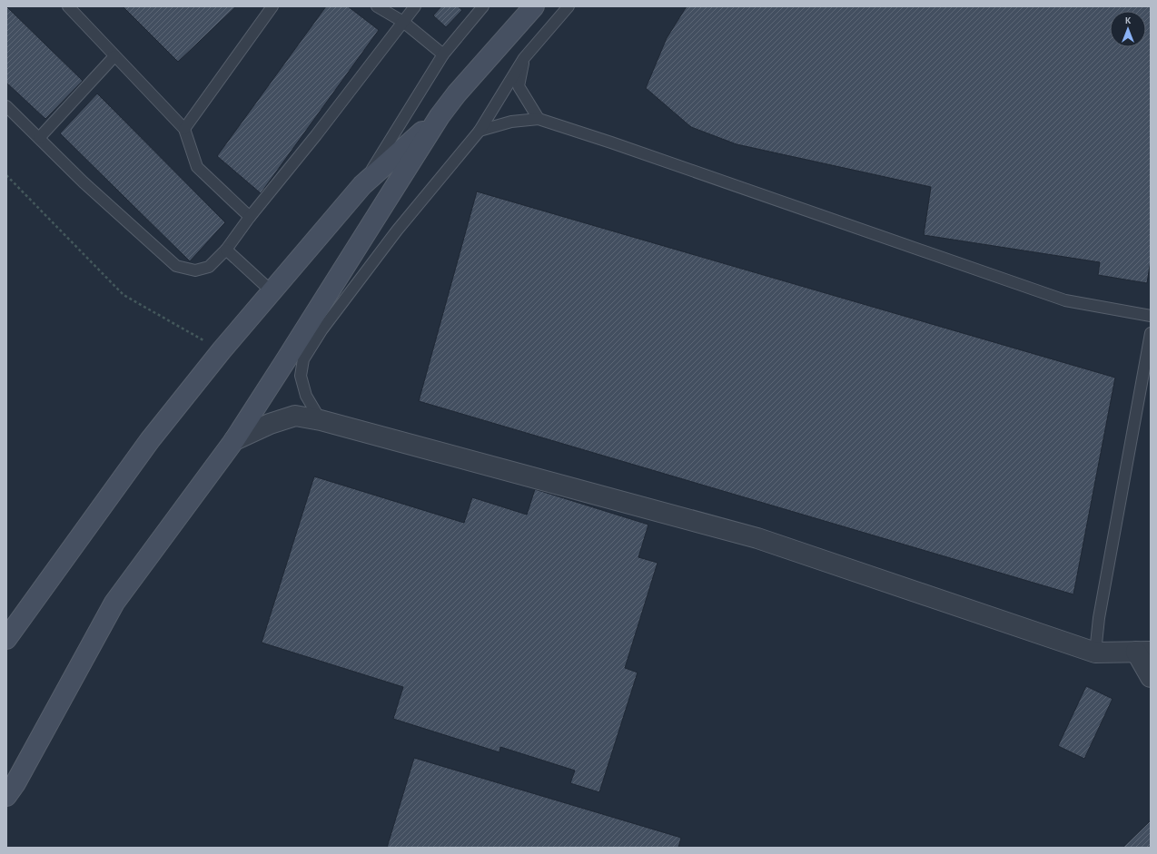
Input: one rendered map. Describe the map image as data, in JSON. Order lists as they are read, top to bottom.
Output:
{
  "north": "top"
}
